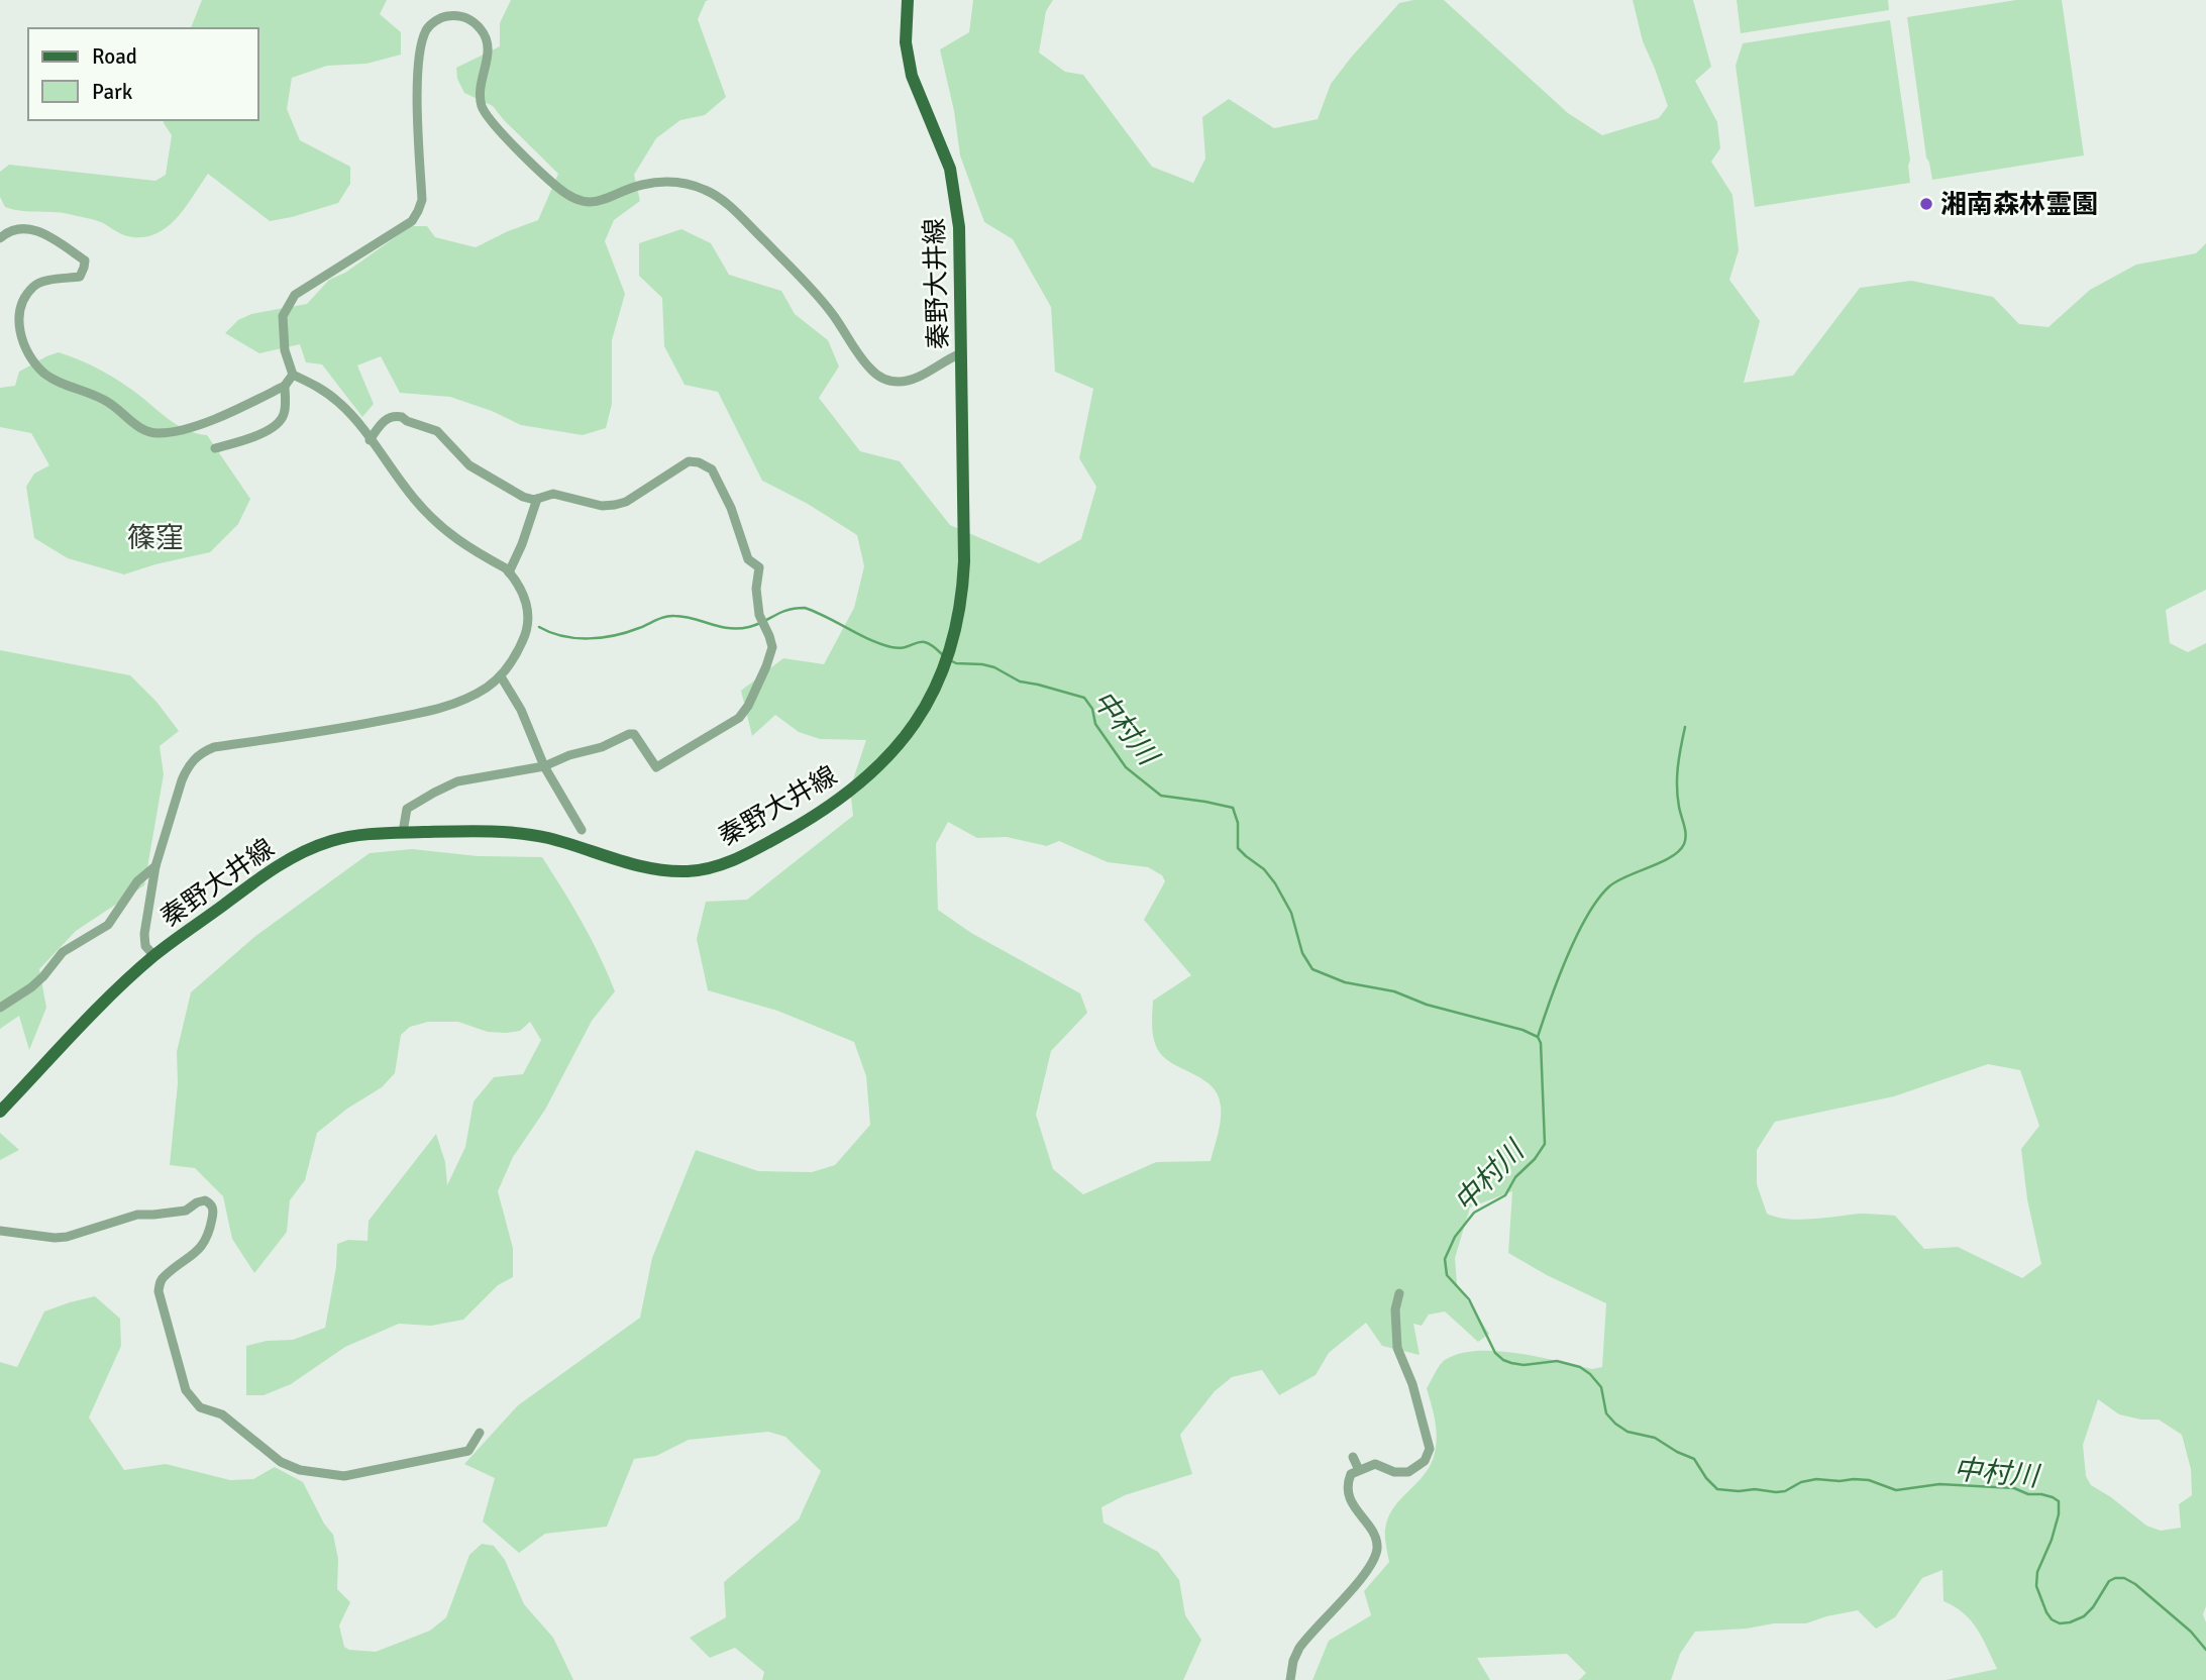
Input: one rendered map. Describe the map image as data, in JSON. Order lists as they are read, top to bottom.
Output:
{
  "streets": {
    "main road": ["秦野大井線"]
  },
  "districts": ["篠窪"],
  "water": ["中村川"],
  "places": ["湘南森林霊園"],
  "legend": ["Road", "Park"]
}
